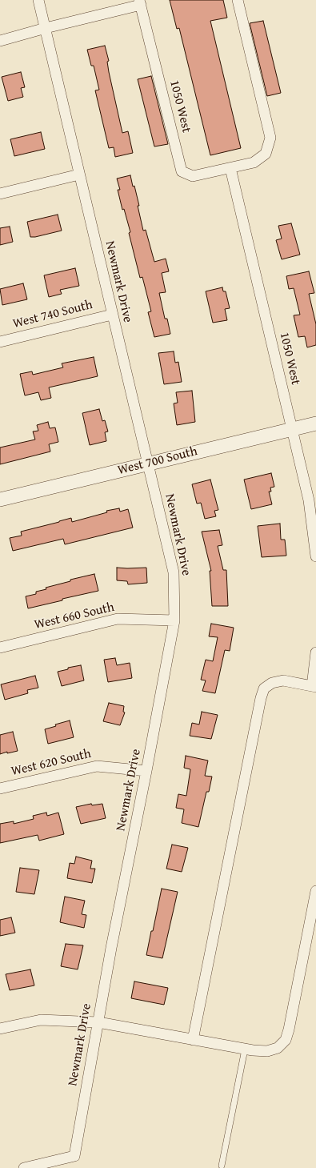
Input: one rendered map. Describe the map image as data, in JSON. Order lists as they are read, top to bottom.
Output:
{
  "streets": {
    "street": [
      "1050 West",
      "Newmark Drive",
      "West 740 South",
      "West 700 South",
      "West 660 South",
      "West 620 South"
    ]
  },
  "crossings": [
    ["1050 West", "West 700 South"],
    ["Newmark Drive", "West 740 South"],
    ["Newmark Drive", "West 700 South"],
    ["Newmark Drive", "West 660 South"],
    ["Newmark Drive", "West 620 South"]
  ]
}
